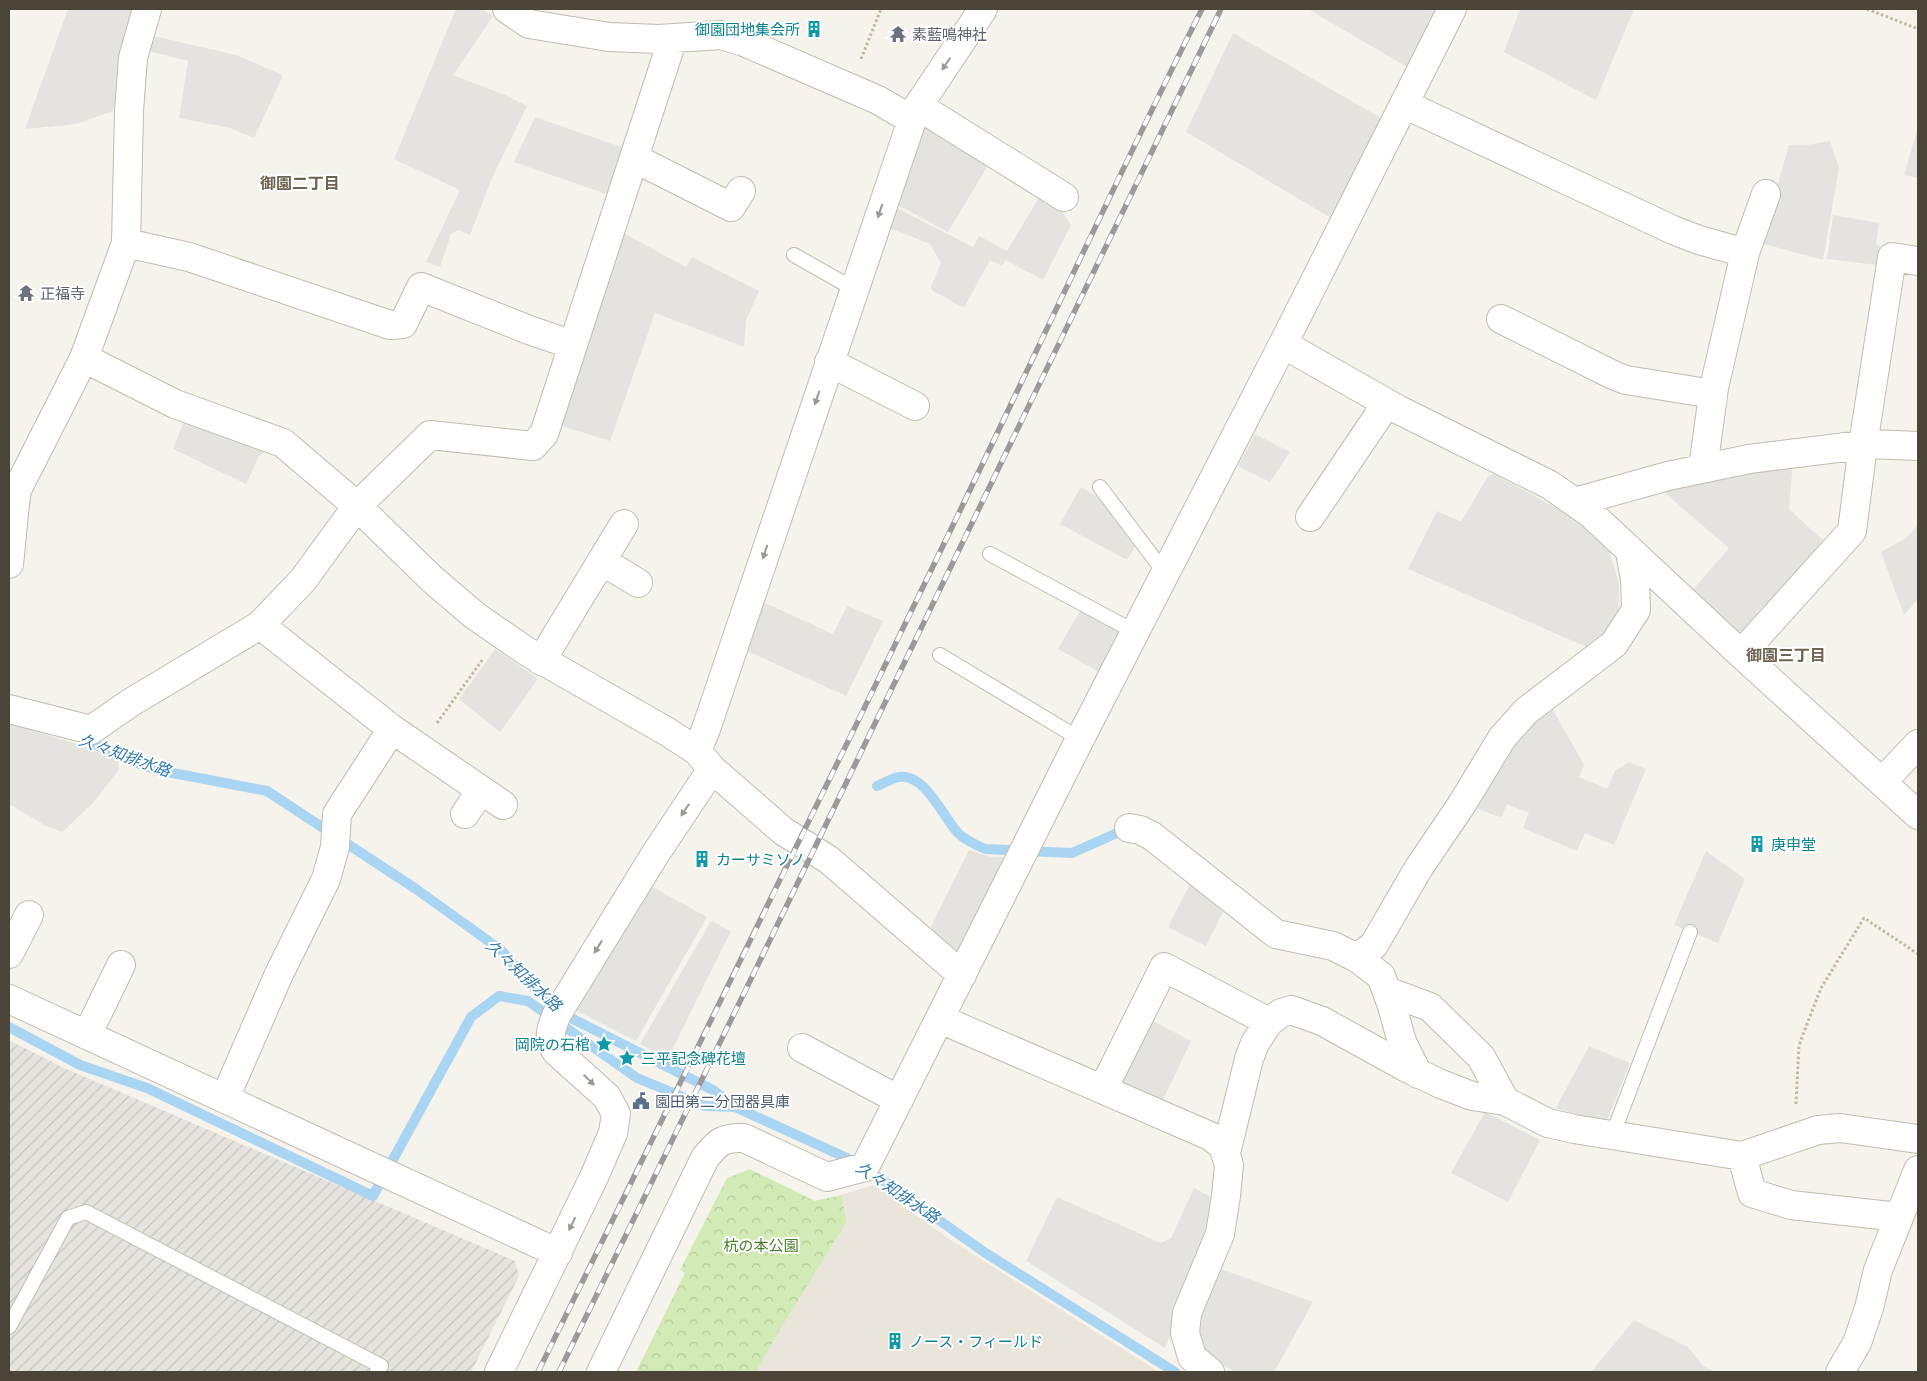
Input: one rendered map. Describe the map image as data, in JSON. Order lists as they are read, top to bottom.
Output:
{
  "districts": ["御園二丁目", "御園三丁目"],
  "water": ["久々知排水路"],
  "parks": ["杭の本公園"],
  "places": {
    "building": [
      "御園団地集会所",
      "庚申堂",
      "カーサミソノ",
      "ノース・フィールド"
    ],
    "temple": ["素藍鳴神社", "正福寺"],
    "place": ["岡院の石棺", "三平記念碑花壇"],
    "public building": ["園田第二分団器具庫"]
  }
}
